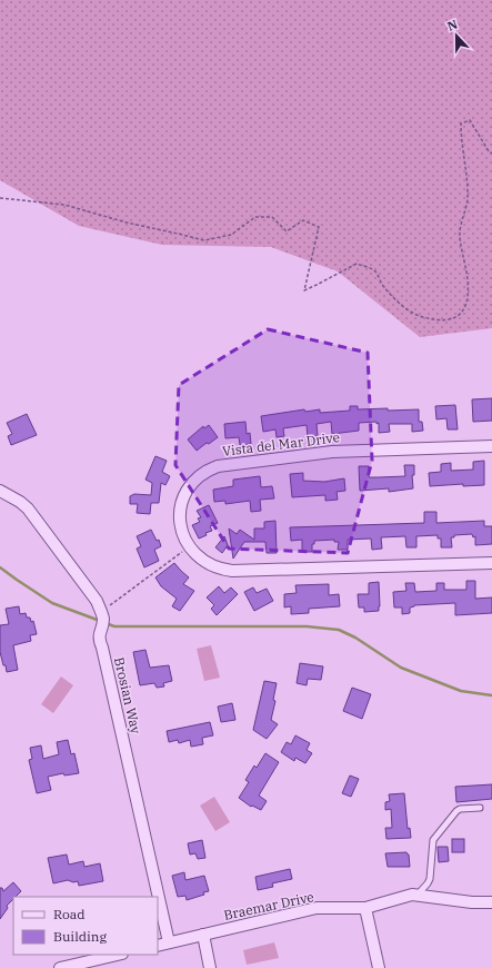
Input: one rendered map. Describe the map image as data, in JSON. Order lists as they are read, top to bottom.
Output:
{
  "streets": {
    "street": ["Vista del Mar Drive", "Brosian Way", "Braemar Drive"]
  },
  "crossings": [
    ["Brosian Way", "Braemar Drive"]
  ],
  "legend": ["Road", "Building"],
  "north": "top"
}
